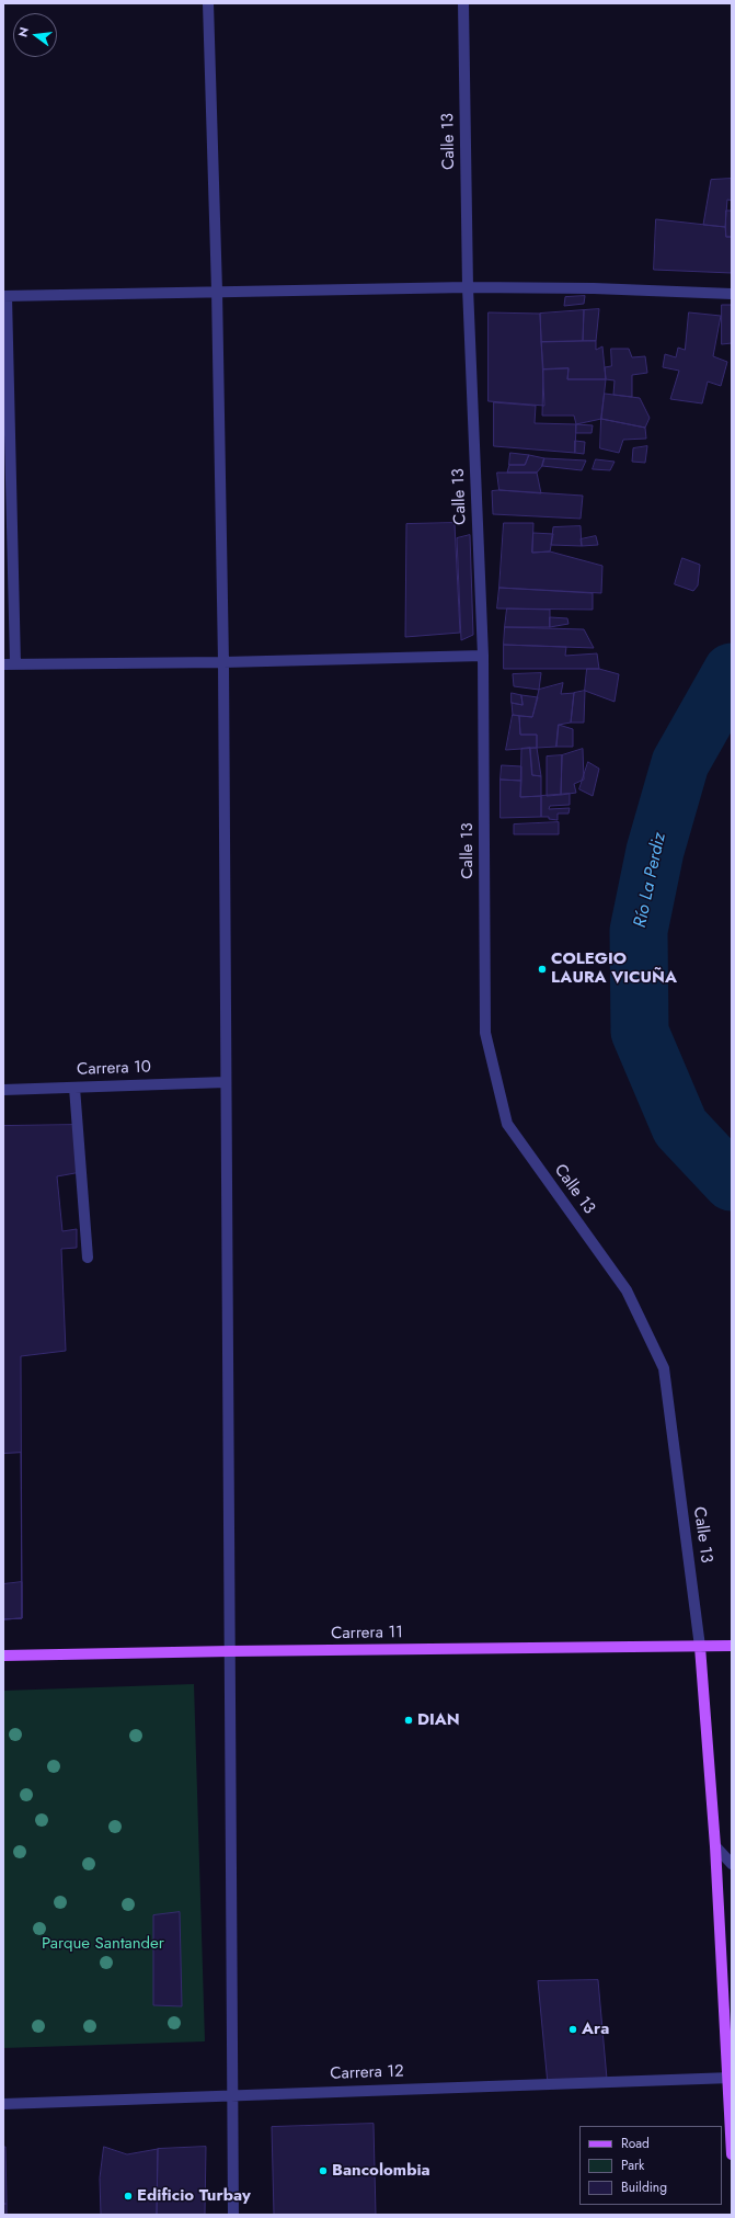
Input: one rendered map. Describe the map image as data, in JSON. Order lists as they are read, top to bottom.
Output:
{
  "streets": {
    "main road": ["Carrera 11"],
    "street": ["Calle 13", "Carrera 10", "Carrera 12"]
  },
  "crossings": [
    ["Calle 13", "Carrera 11"]
  ],
  "water": ["Río La Perdiz"],
  "parks": ["Parque Santander"],
  "places": [
    "COLEGIO LAURA VICUÑA",
    "DIAN",
    "Ara",
    "Bancolombia",
    "Edificio Turbay"
  ],
  "legend": ["Road", "Park", "Building"],
  "north": "left"
}
